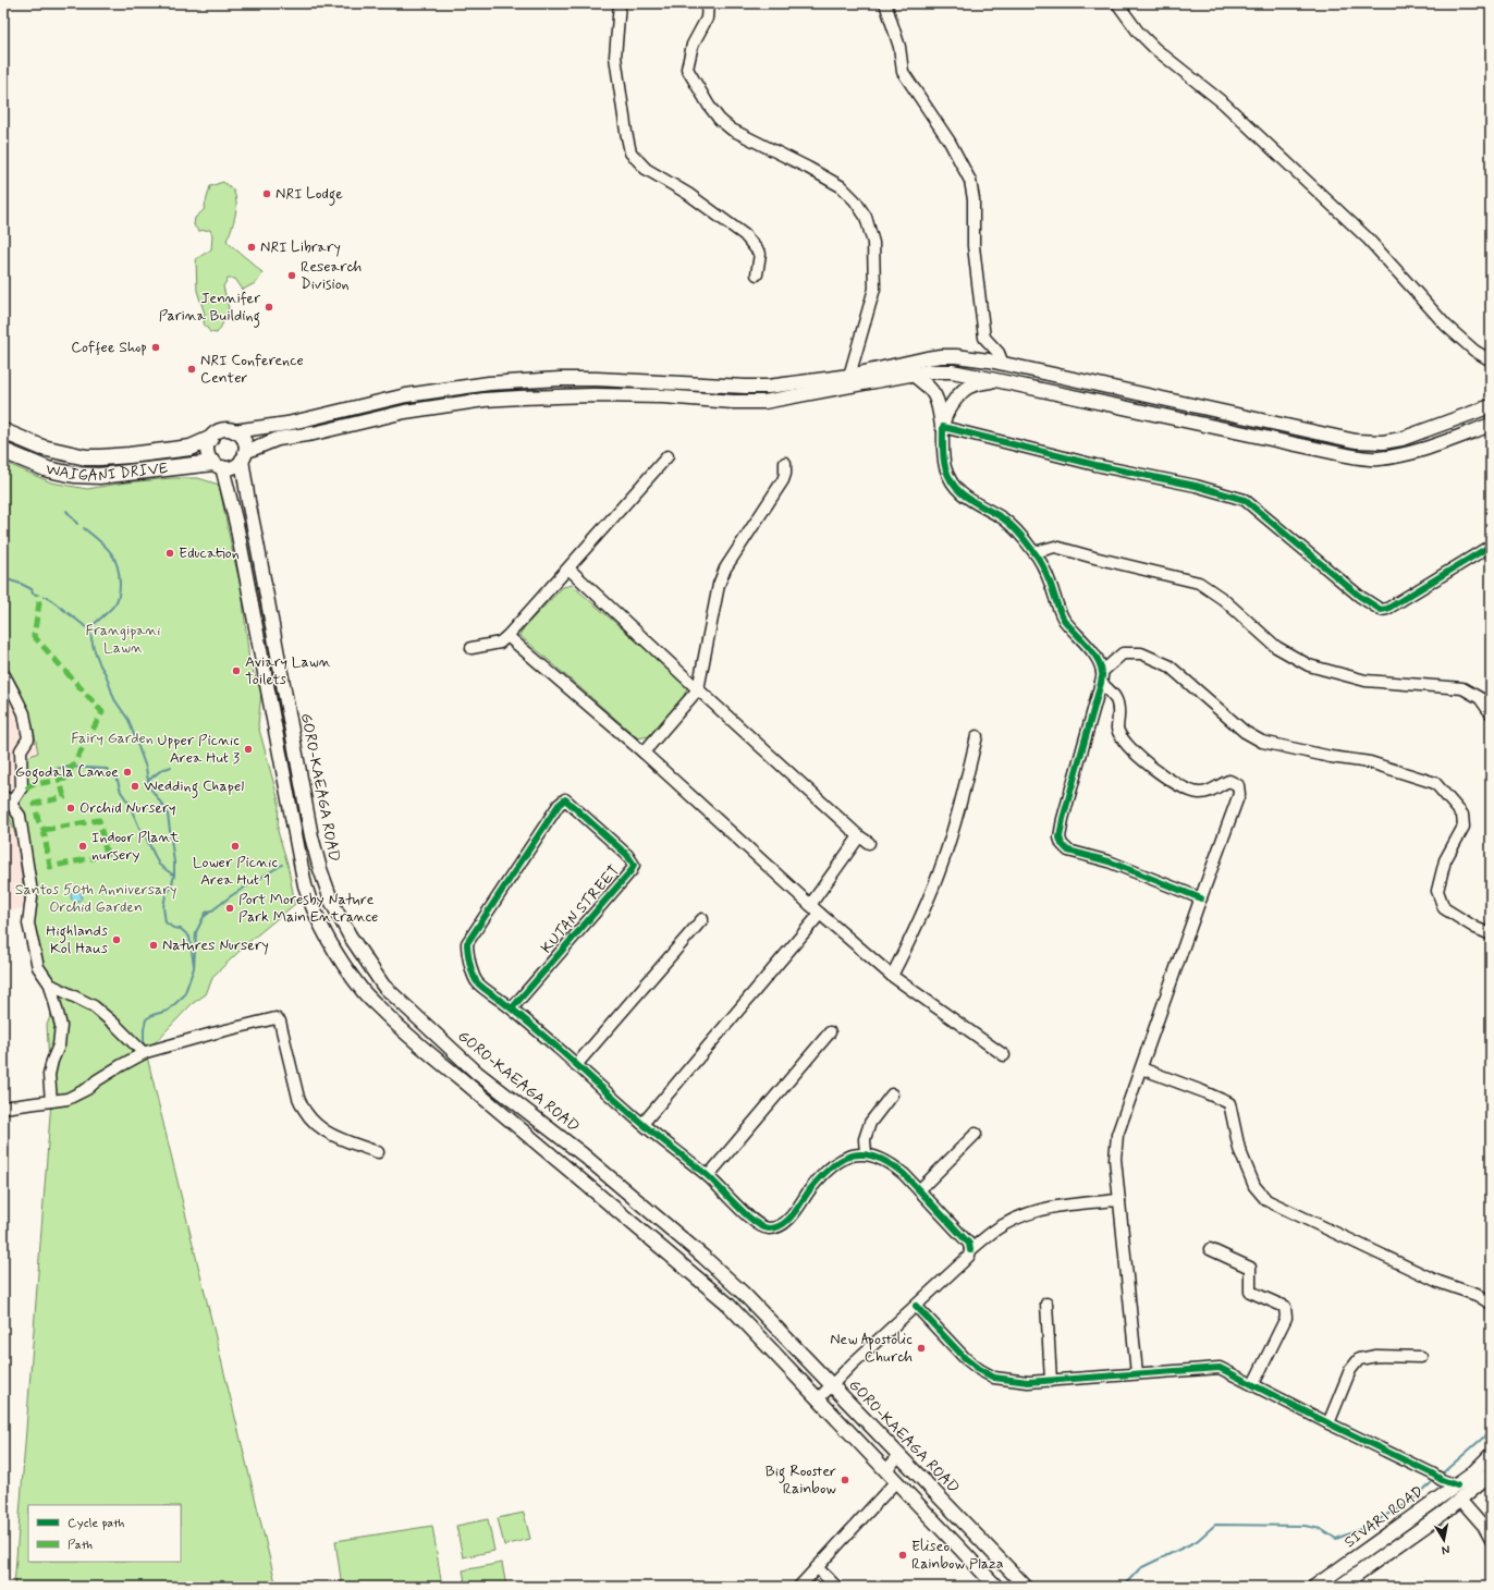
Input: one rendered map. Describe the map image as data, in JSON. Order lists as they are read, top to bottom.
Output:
{
  "streets": {
    "highway": ["WAIGANI DRIVE"],
    "main road": ["GORO-KAEAGA ROAD", "SIVARI ROAD"],
    "street": ["KUTAN STREET"]
  },
  "crossings": [
    ["WAIGANI DRIVE", "GORO-KAEAGA ROAD"]
  ],
  "parks": ["Frangipani Lawn", "Fairy Garden", "Santos 50th Anniversary Orchid Garden"],
  "places": [
    "NRI Lodge",
    "NRI Library",
    "Research Division",
    "Jennifer Parina Building",
    "Coffee Shop",
    "NRI Conference Center",
    "Education",
    "Aviary Lawn Toilets",
    "Upper Picnic Area Hut 3",
    "Gogodala Canoe",
    "Wedding Chapel",
    "Orchid Nursery",
    "Indoor Plant nursery",
    "Lower Picnic Area Hut 1",
    "Port Moresby Nature Park Main Entrance",
    "Highlands Kol Haus",
    "Natures Nursery",
    "New Apostolic Church",
    "Big Rooster Rainbow",
    "Eliseo Rainbow Plaza"
  ],
  "legend": ["Cycle path", "Path"],
  "north": "bottom"
}
